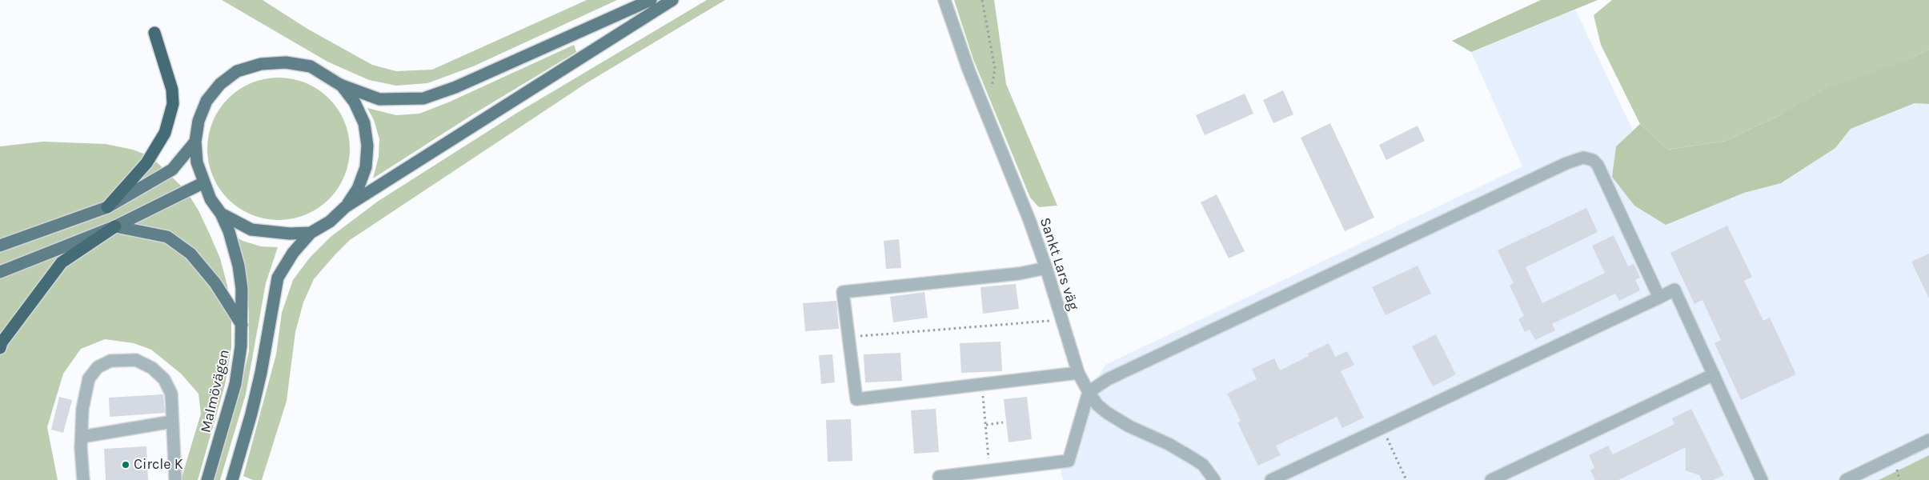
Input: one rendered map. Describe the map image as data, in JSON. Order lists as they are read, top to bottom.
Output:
{
  "streets": {
    "main road": ["Malmövägen"],
    "street": ["Sankt Lars väg"]
  },
  "places": ["Circle K"]
}
